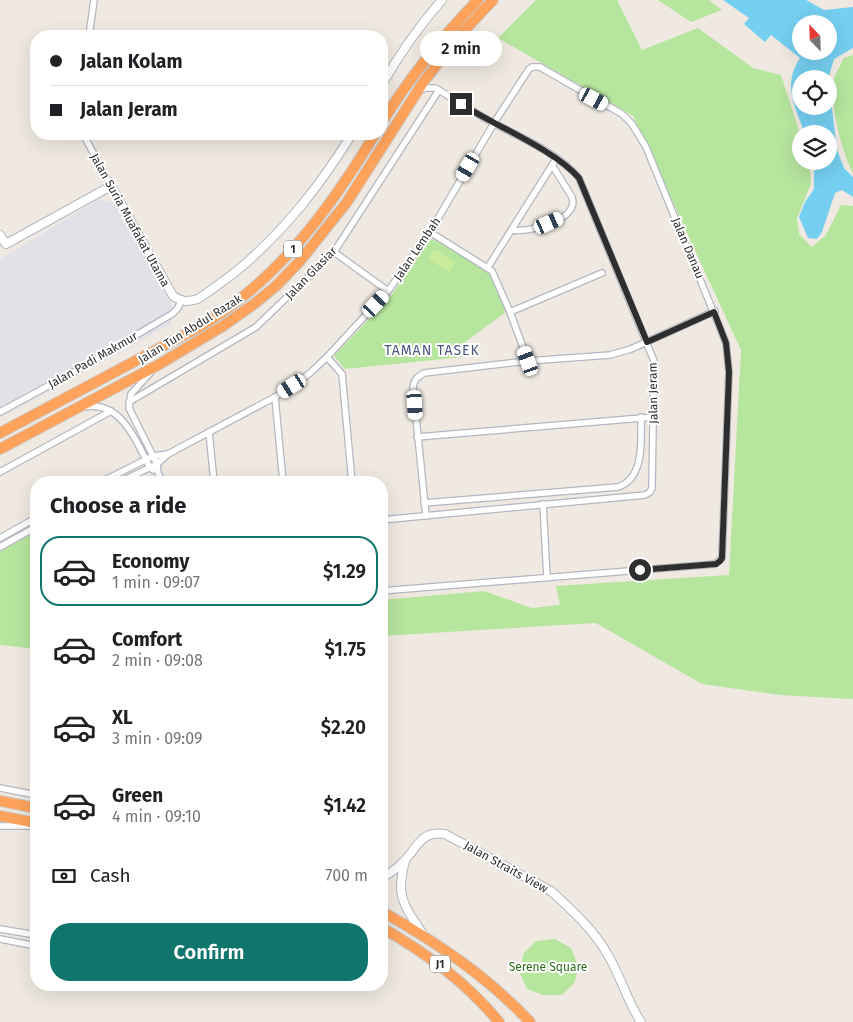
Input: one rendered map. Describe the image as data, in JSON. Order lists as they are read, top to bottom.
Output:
{
  "streets": {
    "highway": ["1", "Jalan Tun Abdul Razak", "J1"],
    "street": [
      "Jalan Suria Muafakat Utama",
      "Jalan Danau",
      "Jalan Lembah",
      "Jalan Glasiar",
      "Jalan Padi Makmur",
      "Jalan Jeram",
      "Jalan Straits View"
    ]
  },
  "crossings": [
    ["Jalan Suria Muafakat Utama", "Jalan Padi Makmur"],
    ["Jalan Danau", "Jalan Lembah"],
    ["Jalan Danau", "Jalan Jeram"],
    ["Jalan Lembah", "Jalan Jeram"],
    ["Jalan Glasiar", "Jalan Jeram"],
    ["Jalan Straits View", "J1"]
  ],
  "districts": ["TAMAN TASEK"],
  "parks": ["Serene Square"],
  "north": "top left",
  "page": {
    "banner": ["Jalan Kolam", "Jalan Jeram"],
    "bubble": "2 min",
    "heading": "Choose a ride",
    "list": [
      {
        "name": "Economy",
        "note": "1 min · 09:07",
        "value": "$1.29"
      },
      {
        "name": "Comfort",
        "note": "2 min · 09:08",
        "value": "$1.75"
      },
      {
        "name": "XL",
        "note": "3 min · 09:09",
        "value": "$2.20"
      },
      {
        "name": "Green",
        "note": "4 min · 09:10",
        "value": "$1.42"
      }
    ],
    "pay": ["Cash", "700 m"],
    "buttons": "Confirm"
  }
}
